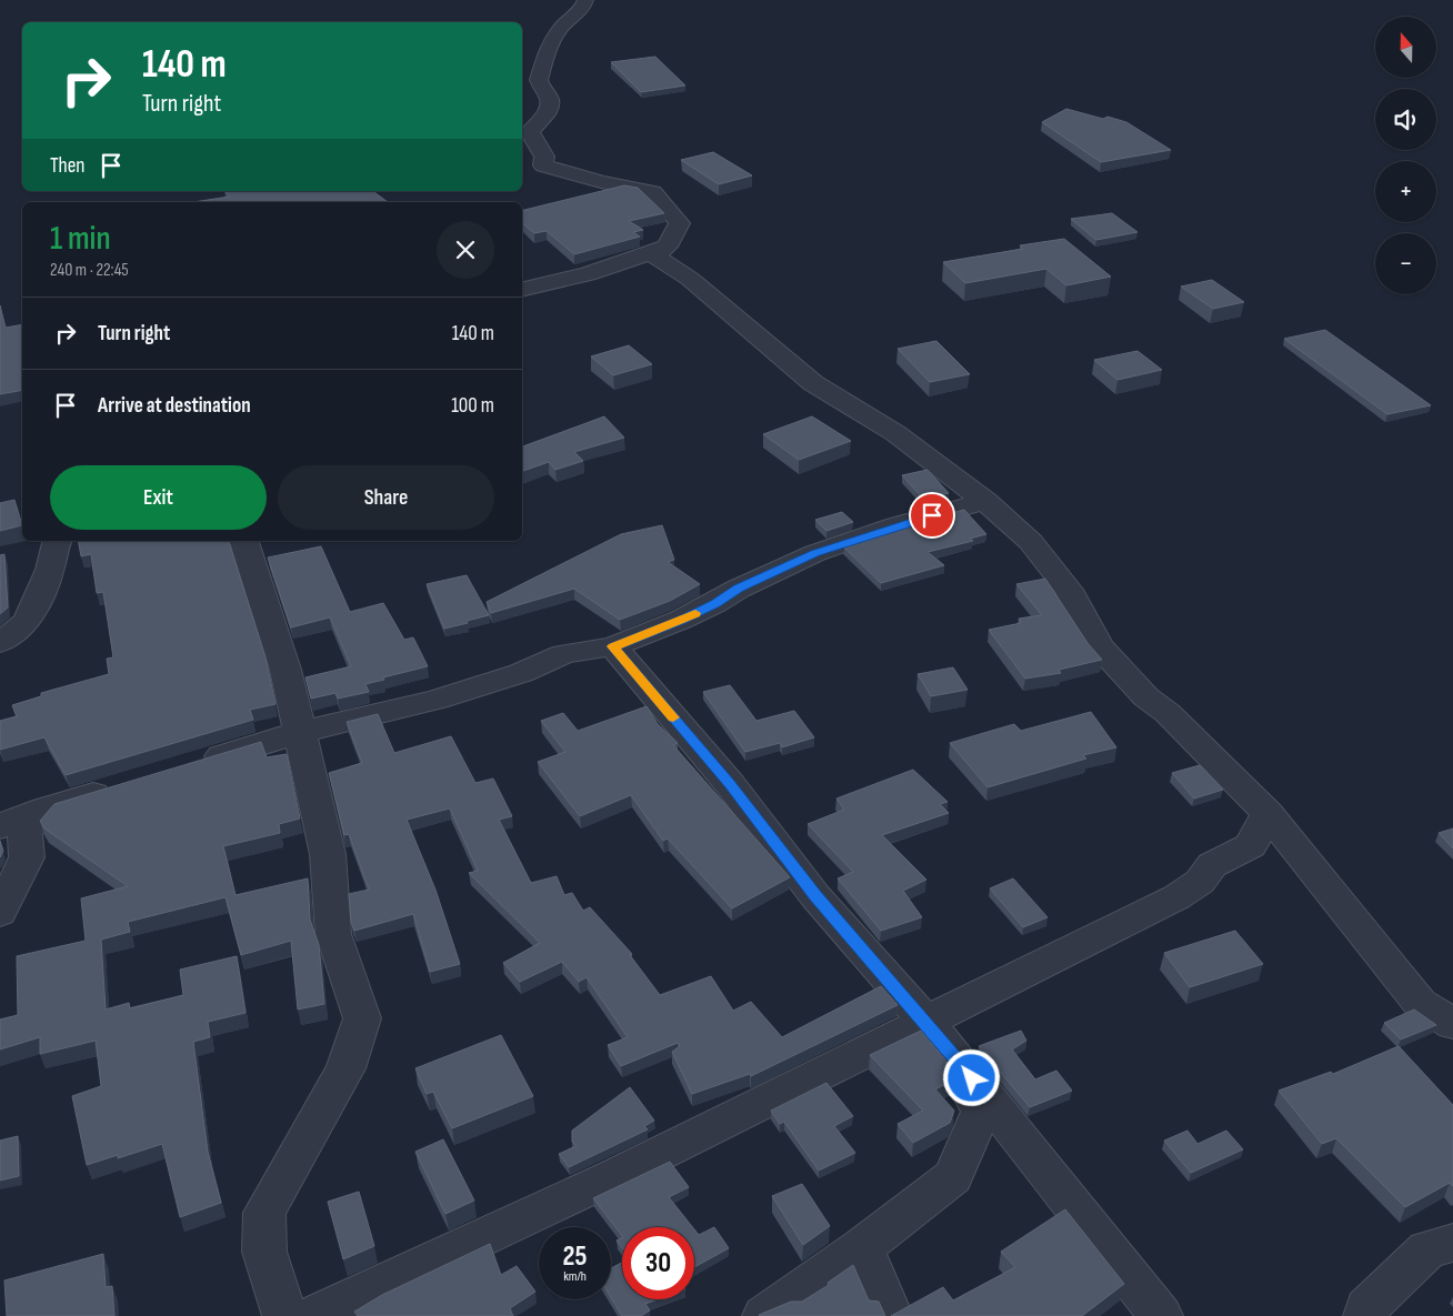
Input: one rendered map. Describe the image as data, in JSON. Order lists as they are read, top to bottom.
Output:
{
  "north": "top",
  "page": {
    "map_buttons": ["+", "−"],
    "turn": ["140 m", "Turn right"],
    "then": "Then",
    "heading": ["1 min", "240 m · 22:45"],
    "list": [
      {
        "name": "Turn right",
        "value": "140 m"
      },
      {
        "name": "Arrive at destination",
        "value": "100 m"
      }
    ],
    "buttons": ["Exit", "Share"],
    "speed": "25 km/h",
    "limit": "30"
  }
}
